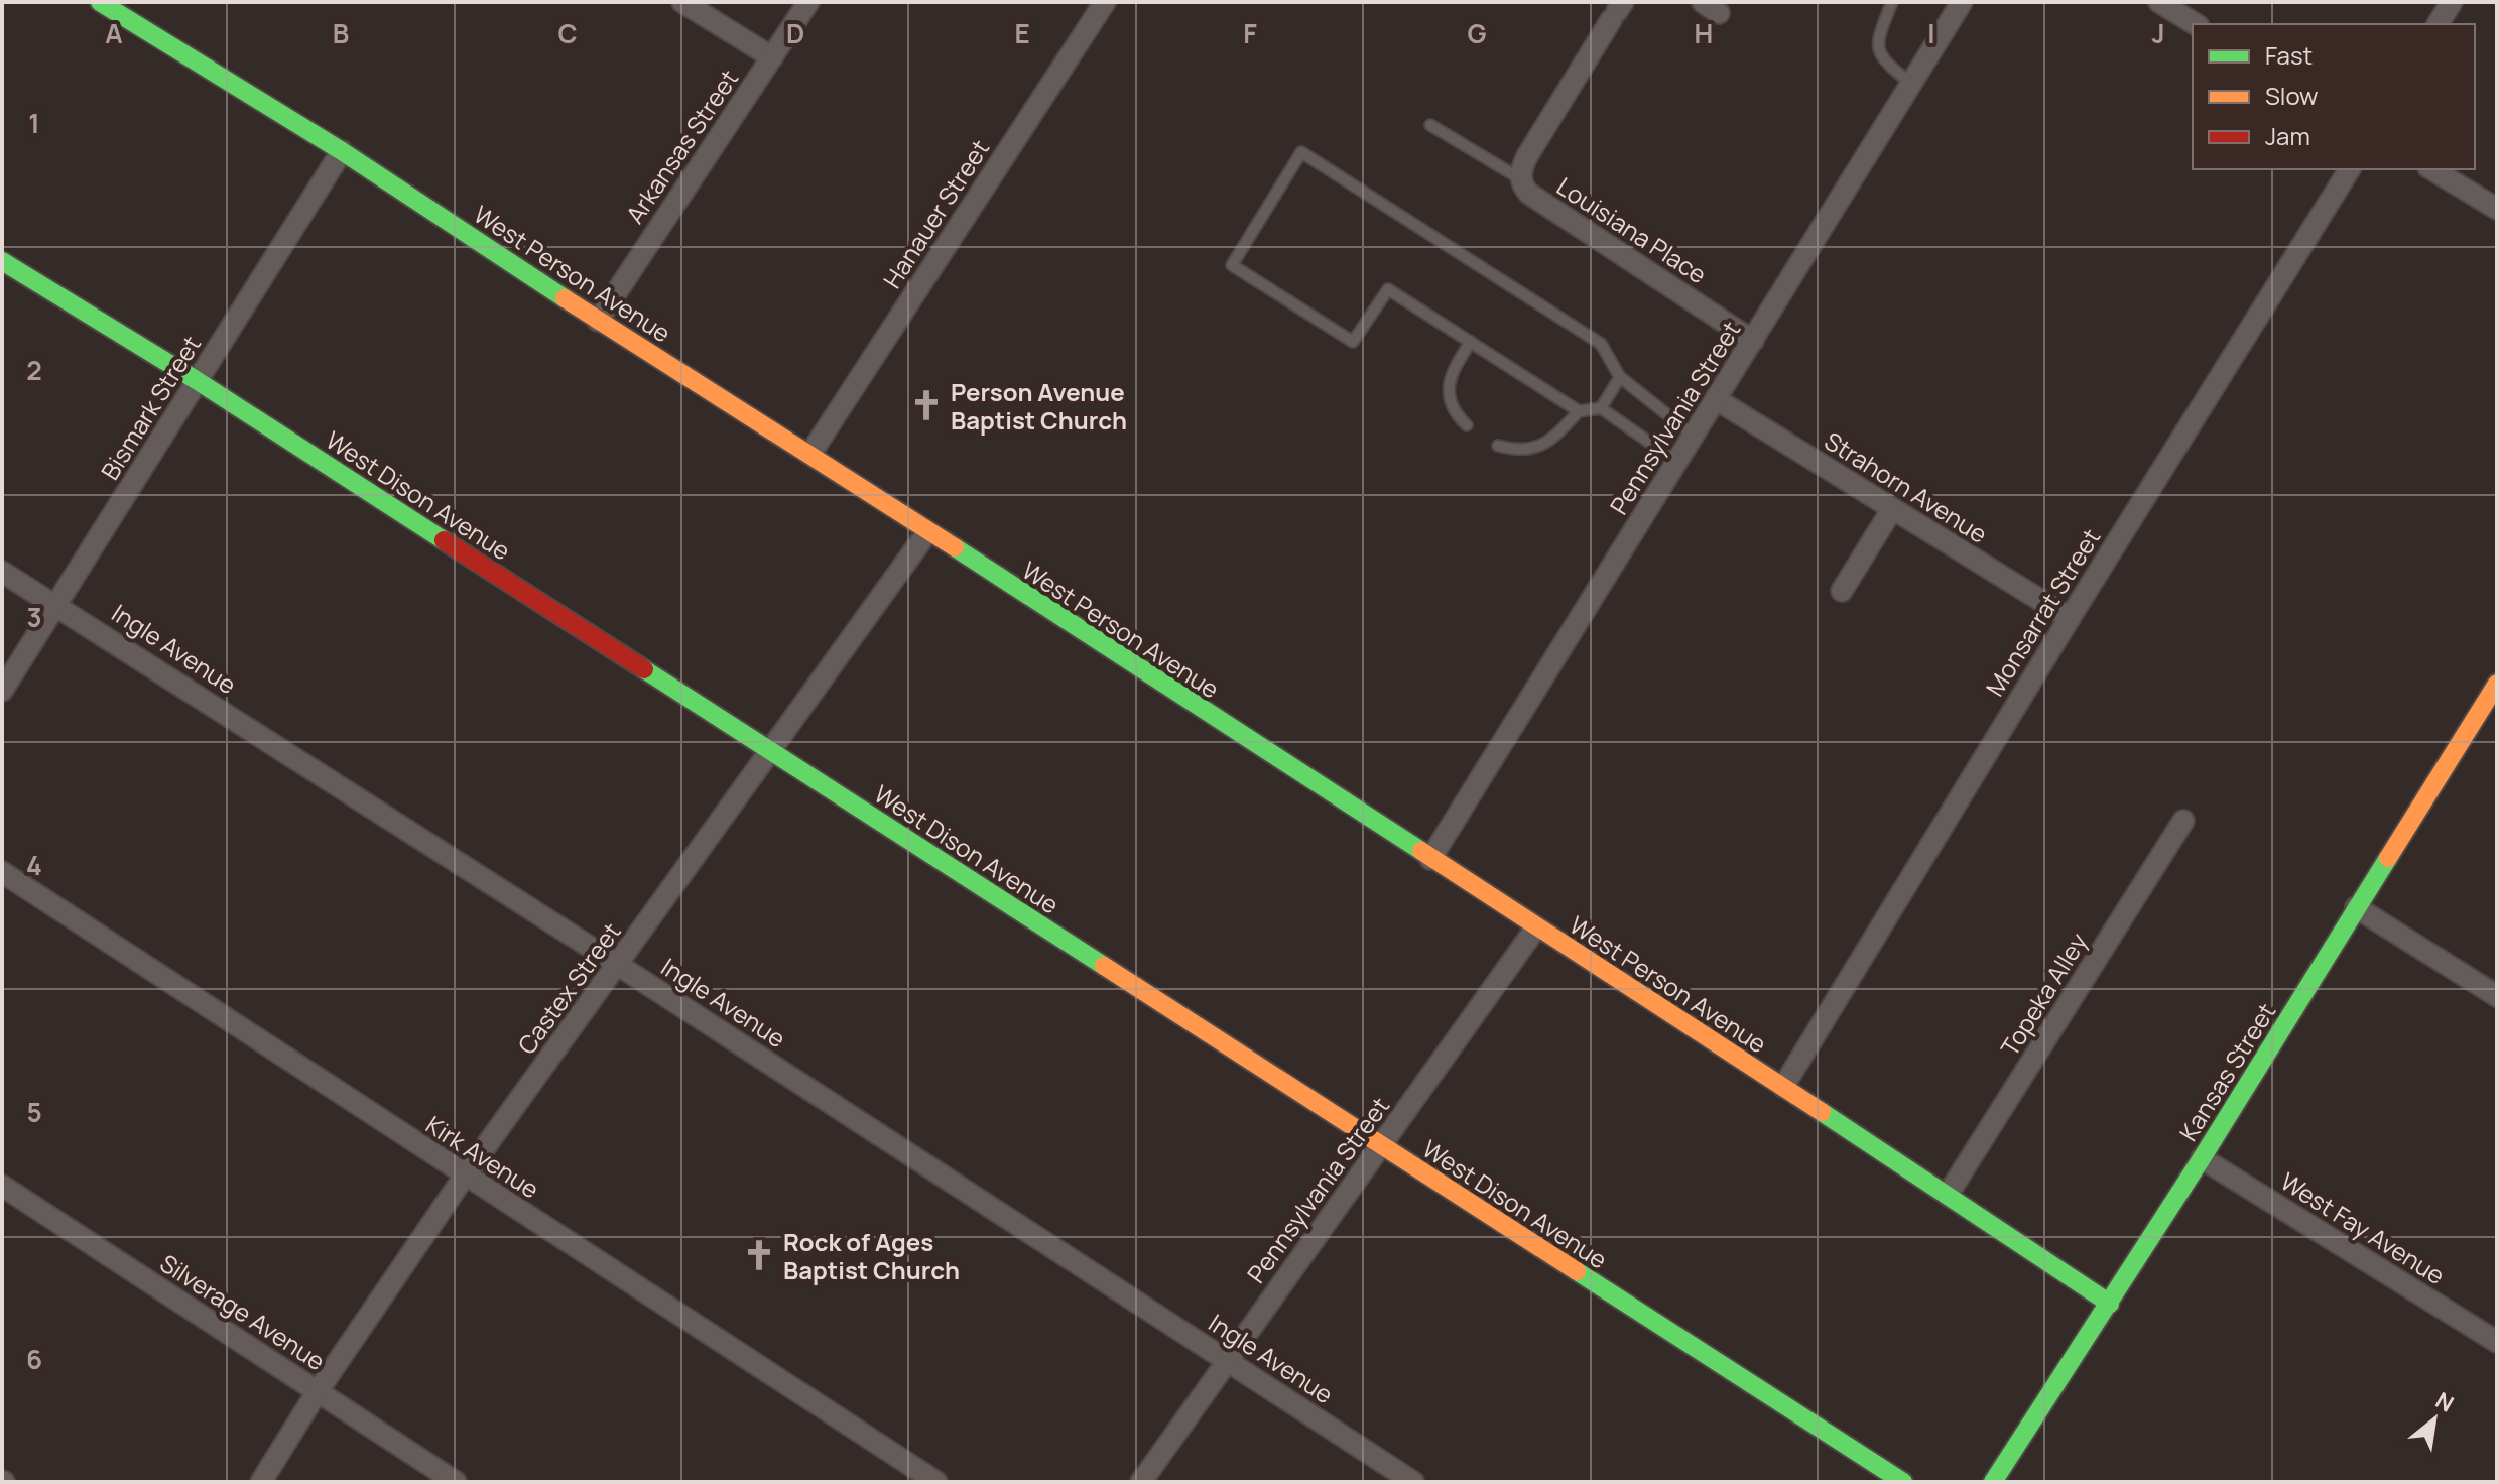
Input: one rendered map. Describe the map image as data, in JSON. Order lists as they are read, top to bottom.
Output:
{
  "streets": {
    "street": [
      "Arkansas Street",
      "Hanauer Street",
      "Louisiana Place",
      "West Person Avenue",
      "Bismark Street",
      "Pennsylvania Street",
      "Strahorn Avenue",
      "West Dison Avenue",
      "Monsarrat Street",
      "Ingle Avenue",
      "Castex Street",
      "Topeka Alley",
      "Kansas Street",
      "Kirk Avenue",
      "West Fay Avenue",
      "Silverage Avenue"
    ]
  },
  "crossings": [
    ["Arkansas Street", "West Person Avenue"],
    ["Hanauer Street", "West Person Avenue"],
    ["Louisiana Place", "Pennsylvania Street"],
    ["West Person Avenue", "Bismark Street"],
    ["West Person Avenue", "Pennsylvania Street"],
    ["West Person Avenue", "Monsarrat Street"],
    ["West Person Avenue", "Castex Street"],
    ["West Person Avenue", "Topeka Alley"],
    ["West Person Avenue", "Kansas Street"],
    ["Bismark Street", "West Dison Avenue"],
    ["Bismark Street", "Ingle Avenue"],
    ["Pennsylvania Street", "Strahorn Avenue"],
    ["Pennsylvania Street", "West Dison Avenue"],
    ["Pennsylvania Street", "Ingle Avenue"],
    ["Strahorn Avenue", "Monsarrat Street"],
    ["West Dison Avenue", "Castex Street"],
    ["Ingle Avenue", "Castex Street"],
    ["Castex Street", "Kirk Avenue"],
    ["Castex Street", "Silverage Avenue"],
    ["Kansas Street", "West Fay Avenue"]
  ],
  "places": {
    "church": ["Person Avenue Baptist Church", "Rock of Ages Baptist Church"]
  },
  "legend": ["Fast", "Slow", "Jam"],
  "north": "top right",
  "grid": {
    "columns": [
      "A",
      "B",
      "C",
      "D",
      "E",
      "F",
      "G",
      "H",
      "I",
      "J"
    ],
    "rows": [
      "1",
      "2",
      "3",
      "4",
      "5",
      "6"
    ]
  }
}
